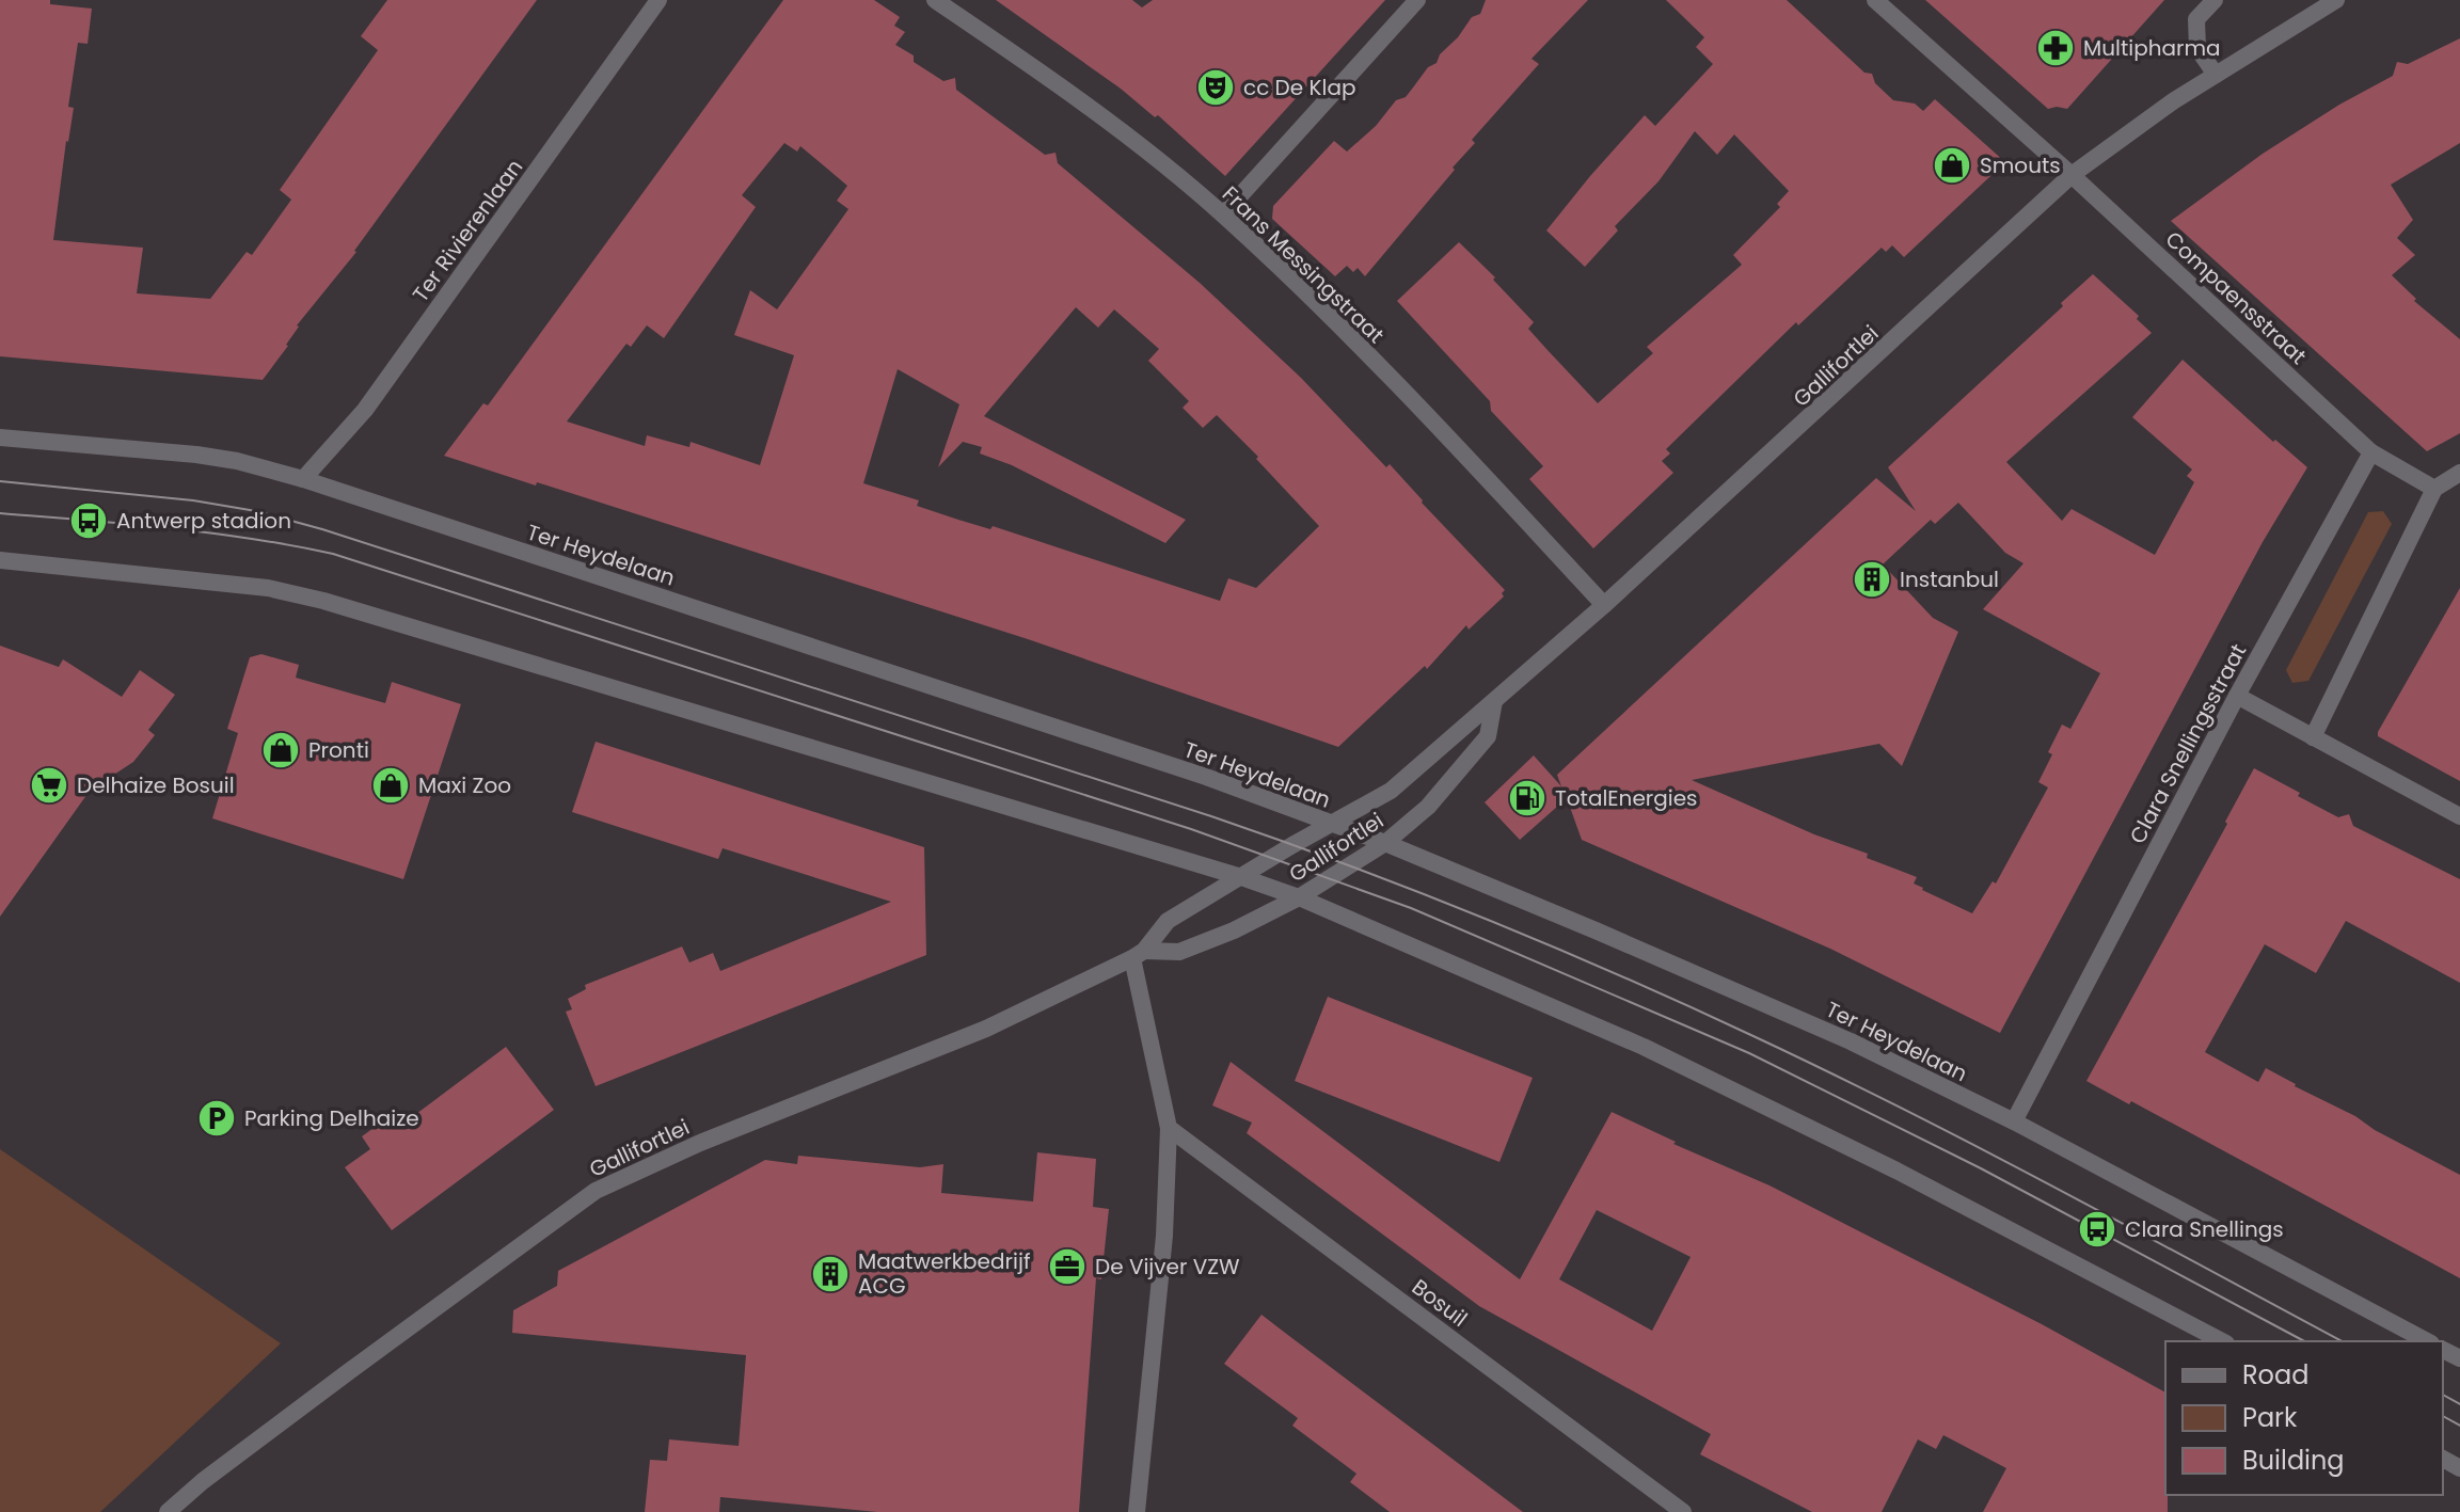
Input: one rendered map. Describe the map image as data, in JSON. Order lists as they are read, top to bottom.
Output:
{
  "streets": {
    "street": [
      "Ter Rivierenlaan",
      "Frans Messingstraat",
      "Compaensstraat",
      "Gallifortlei",
      "Ter Heydelaan",
      "Clara Snellingsstraat",
      "Bosuil"
    ]
  },
  "crossings": [
    ["Ter Rivierenlaan", "Ter Heydelaan"],
    ["Frans Messingstraat", "Gallifortlei"],
    ["Compaensstraat", "Gallifortlei"],
    ["Compaensstraat", "Clara Snellingsstraat"],
    ["Gallifortlei", "Ter Heydelaan"],
    ["Ter Heydelaan", "Clara Snellingsstraat"]
  ],
  "places": {
    "pharmacy": ["Multipharma"],
    "theatre": ["cc De Klap"],
    "shop": ["Smouts", "Pronti", "Maxi Zoo"],
    "bus stop": ["Antwerp stadion", "Clara Snellings"],
    "building": ["Instanbul", "Maatwerkbedrijf ACG"],
    "supermarket": ["Delhaize Bosuil"],
    "fuel station": ["TotalEnergies"],
    "parking": ["Parking Delhaize"],
    "office": ["De Vijver VZW"]
  },
  "legend": ["Road", "Park", "Building"]
}
